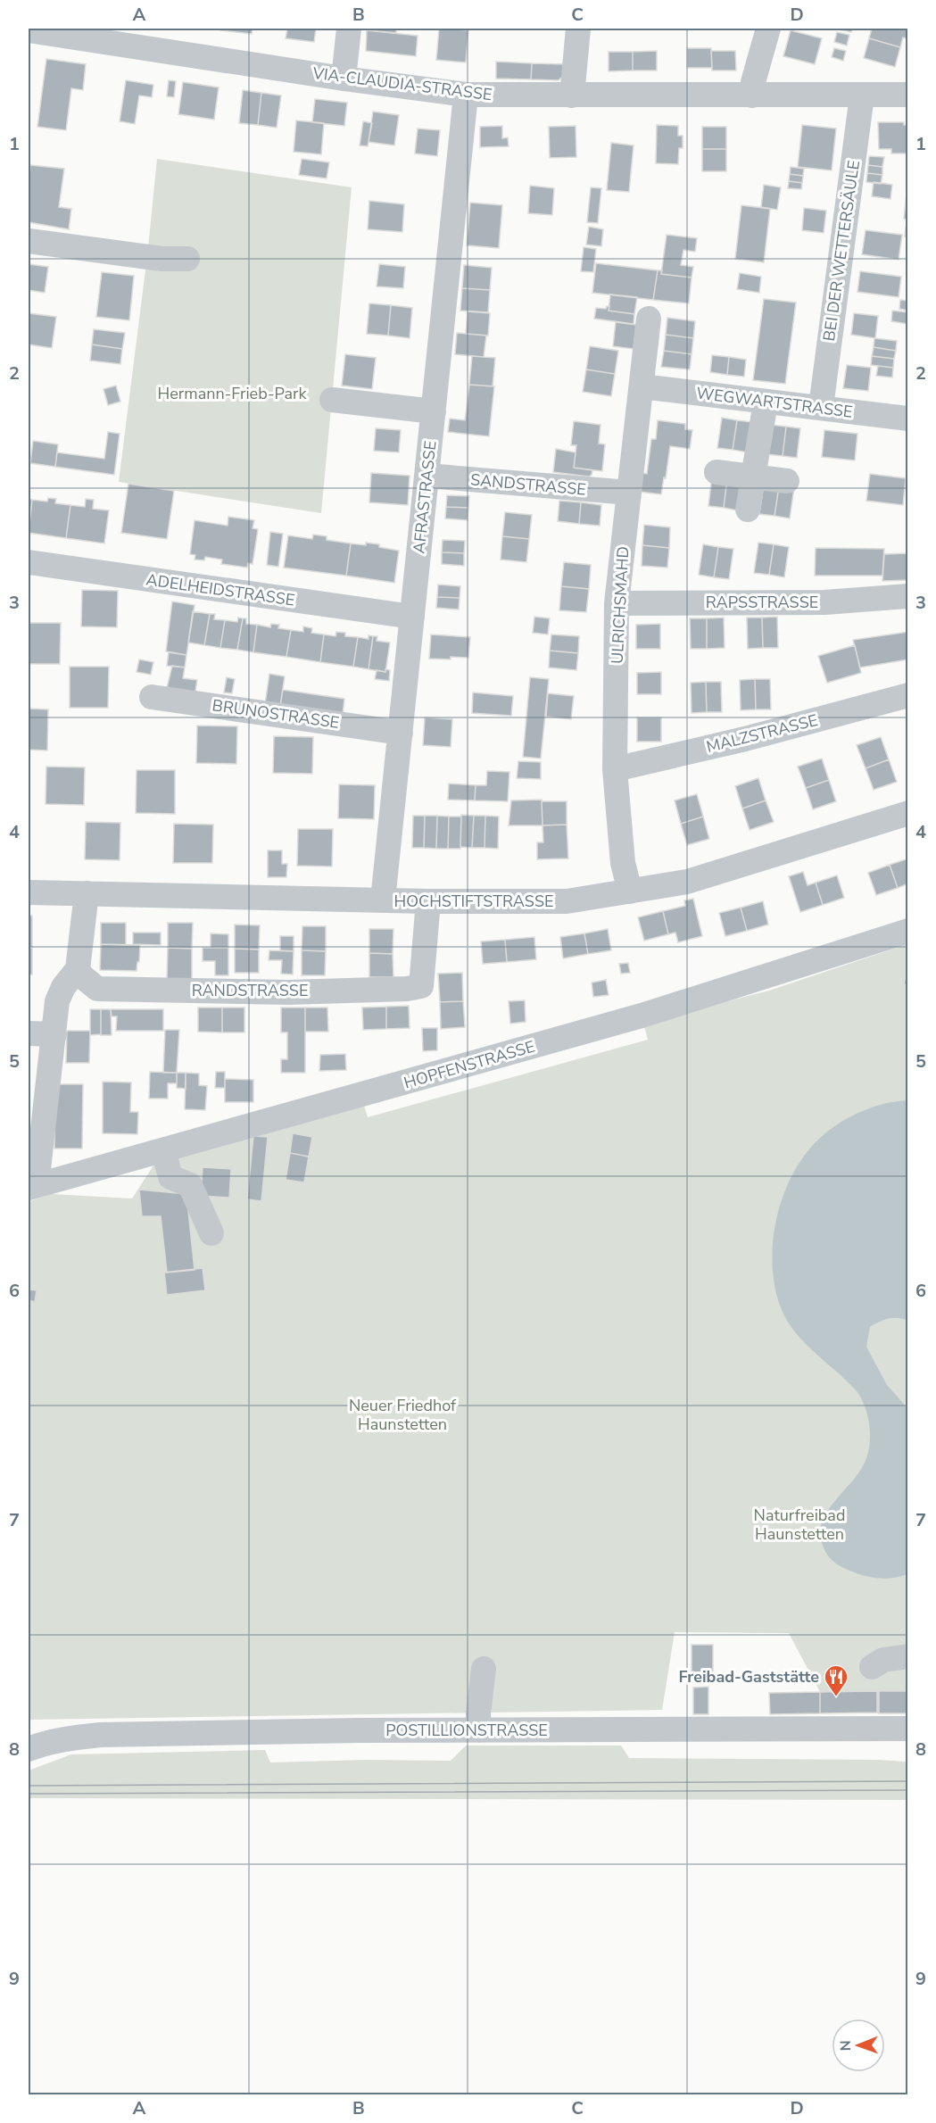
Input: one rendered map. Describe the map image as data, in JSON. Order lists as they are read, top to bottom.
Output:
{
  "streets": {
    "street": [
      "VIA-CLAUDIA-STRASSE",
      "BEI DER WETTERSÄULE",
      "WEGWARTSTRASSE",
      "SANDSTRASSE",
      "AFRASTRASSE",
      "ADELHEIDSTRASSE",
      "RAPSSTRASSE",
      "ULRICHSMAHD",
      "BRUNOSTRASSE",
      "MALZSTRASSE",
      "HOCHSTIFTSTRASSE",
      "RANDSTRASSE",
      "HOPFENSTRASSE",
      "POSTILLIONSTRASSE"
    ]
  },
  "crossings": [
    ["VIA-CLAUDIA-STRASSE", "BEI DER WETTERSÄULE"],
    ["VIA-CLAUDIA-STRASSE", "AFRASTRASSE"],
    ["BEI DER WETTERSÄULE", "WEGWARTSTRASSE"],
    ["WEGWARTSTRASSE", "ULRICHSMAHD"],
    ["SANDSTRASSE", "AFRASTRASSE"],
    ["SANDSTRASSE", "ULRICHSMAHD"],
    ["AFRASTRASSE", "ADELHEIDSTRASSE"],
    ["AFRASTRASSE", "BRUNOSTRASSE"],
    ["AFRASTRASSE", "HOCHSTIFTSTRASSE"],
    ["RAPSSTRASSE", "ULRICHSMAHD"],
    ["ULRICHSMAHD", "MALZSTRASSE"],
    ["ULRICHSMAHD", "HOCHSTIFTSTRASSE"],
    ["HOCHSTIFTSTRASSE", "RANDSTRASSE"]
  ],
  "parks": ["Hermann-Frieb-Park", "Neuer Friedhof Haunstetten", "Naturfreibad Haunstetten"],
  "places": {
    "restaurant": ["Freibad-Gaststätte"]
  },
  "north": "left",
  "grid": {
    "columns": [
      "A",
      "B",
      "C",
      "D"
    ],
    "rows": [
      "1",
      "2",
      "3",
      "4",
      "5",
      "6",
      "7",
      "8",
      "9"
    ]
  }
}
